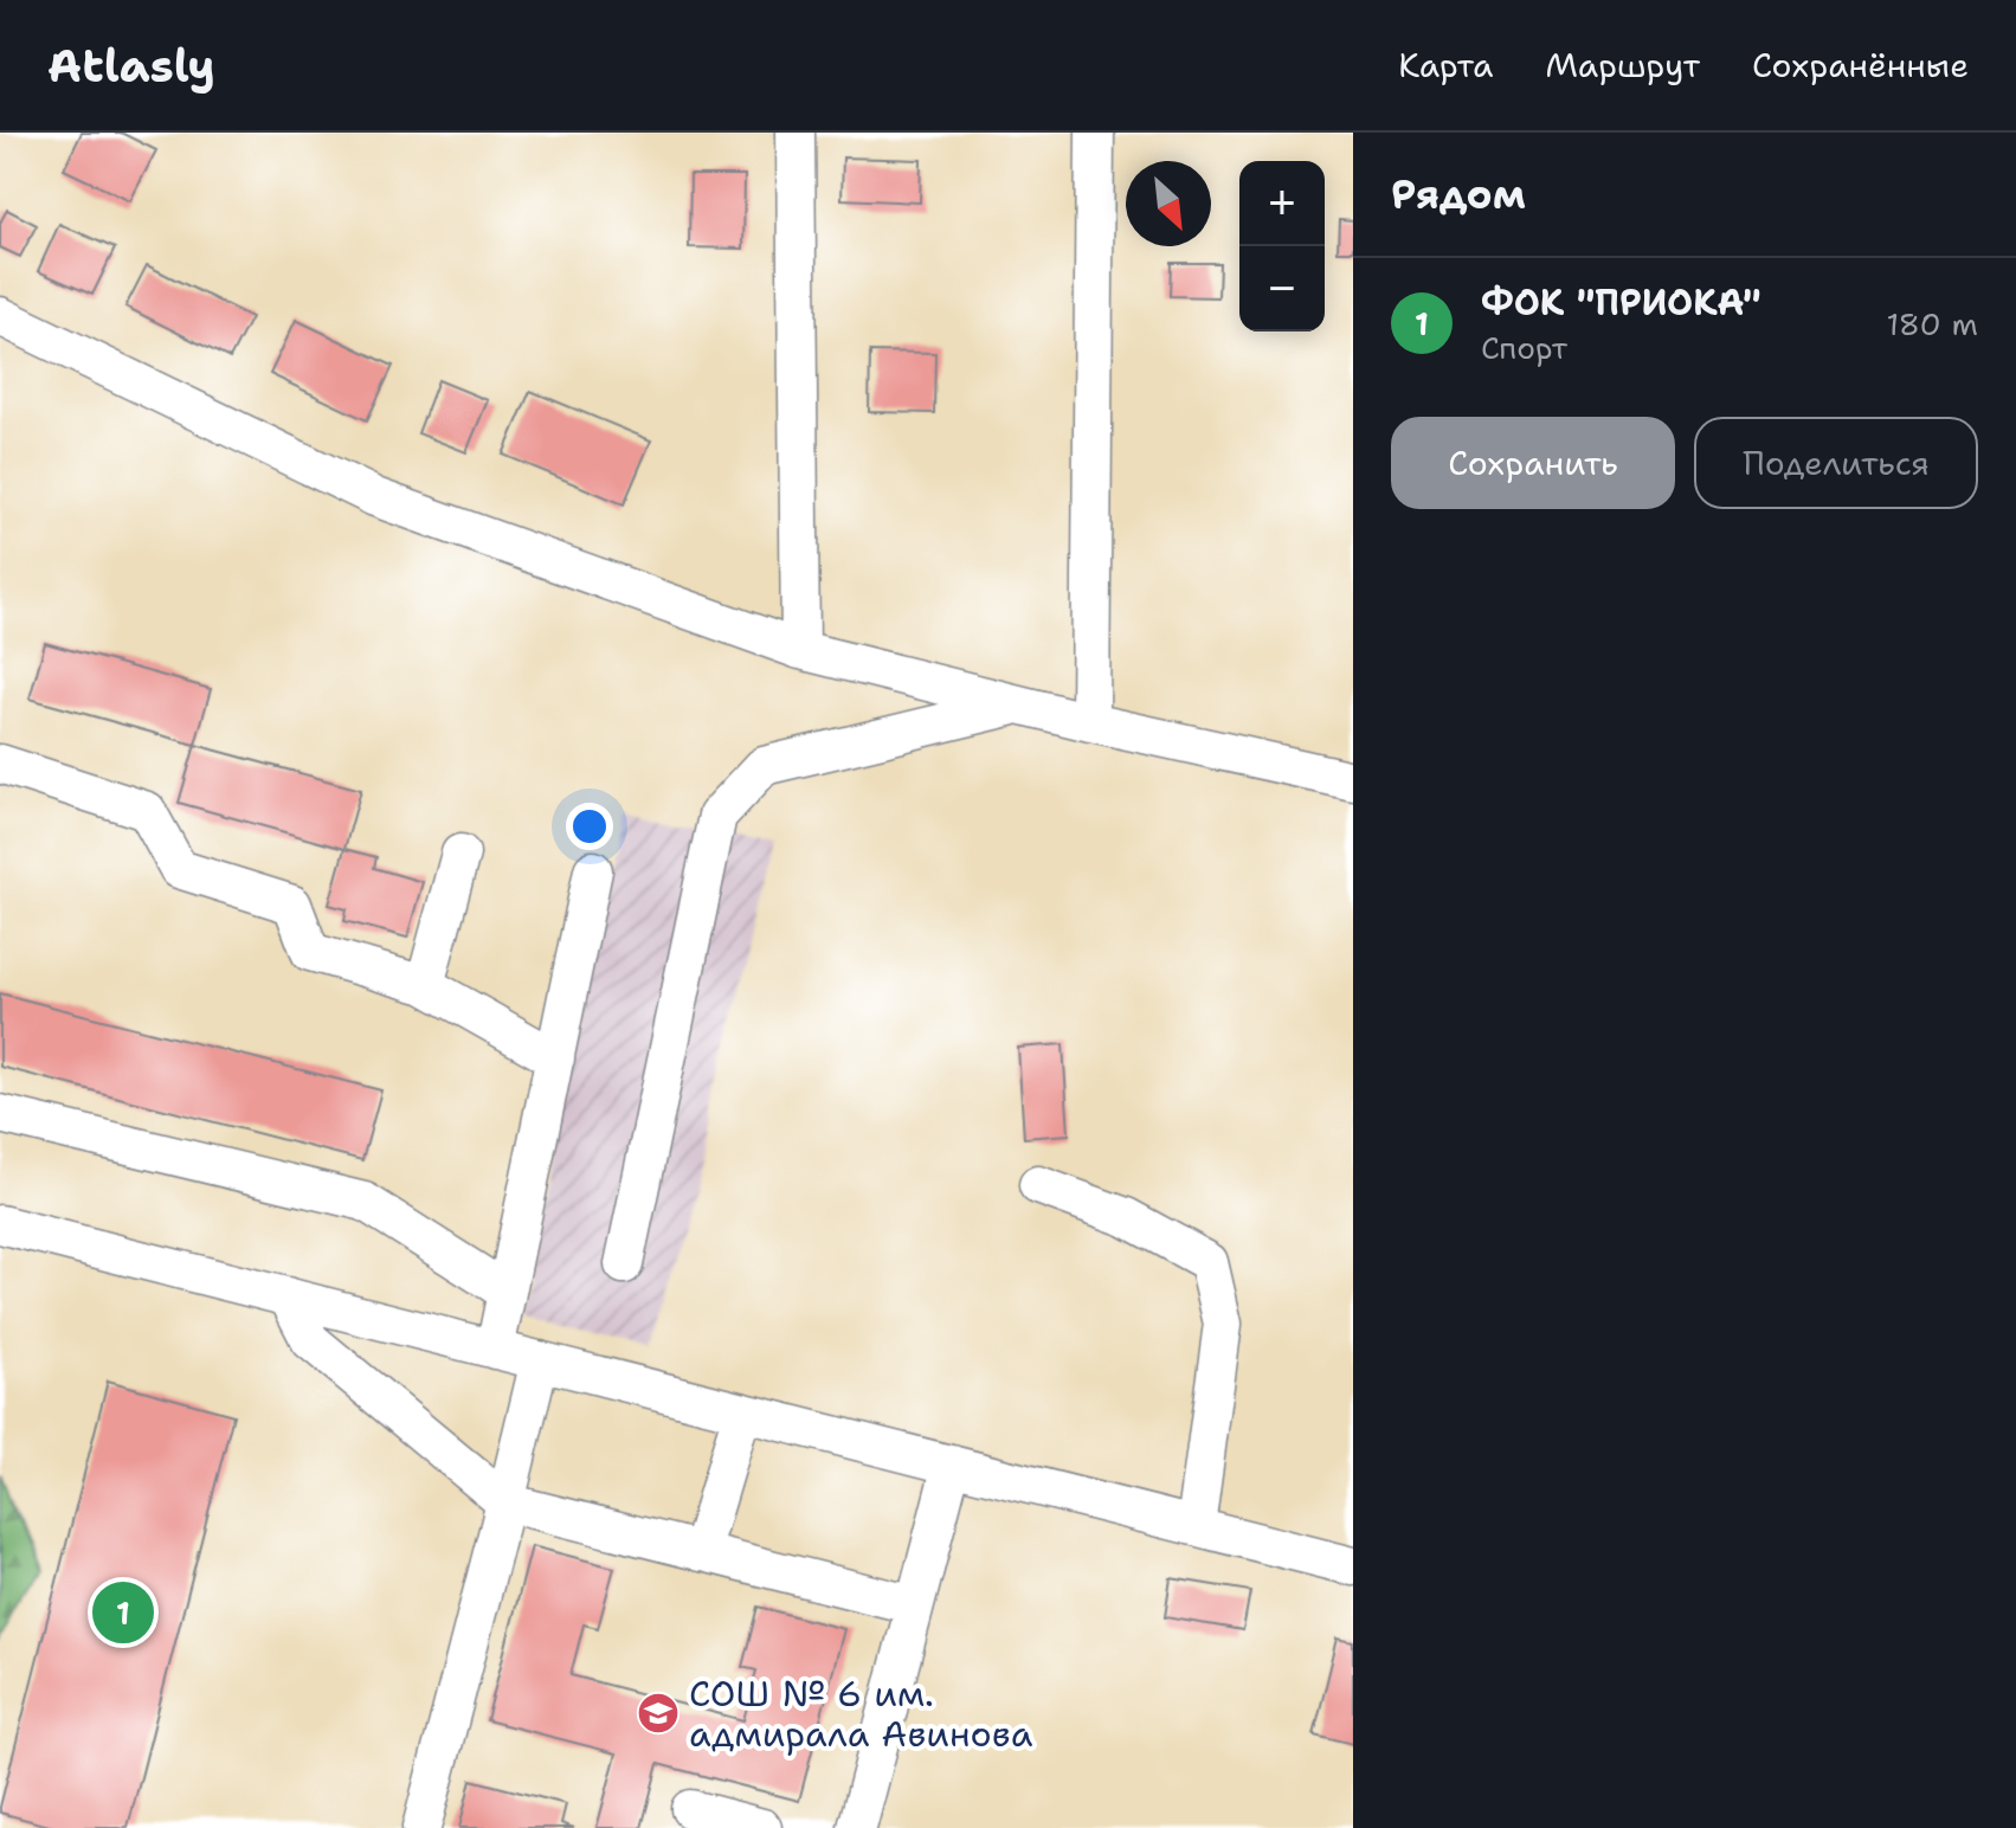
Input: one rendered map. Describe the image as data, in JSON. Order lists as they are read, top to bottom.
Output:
{
  "places": {
    "school or university": ["СОШ № 6 им. адмирала Авинова"]
  },
  "north": "bottom right",
  "page": {
    "header": "Atlasly",
    "nav": ["Карта", "Маршрут", "Сохранённые"],
    "heading": "Рядом",
    "map_buttons": ["+", "−"],
    "list": [
      {
        "mark": "1",
        "name": "ФОК \"ПРИОКА\"",
        "note": "Спорт",
        "value": "180 m"
      }
    ],
    "buttons": ["Сохранить", "Поделиться"],
    "pins": "1"
  }
}
